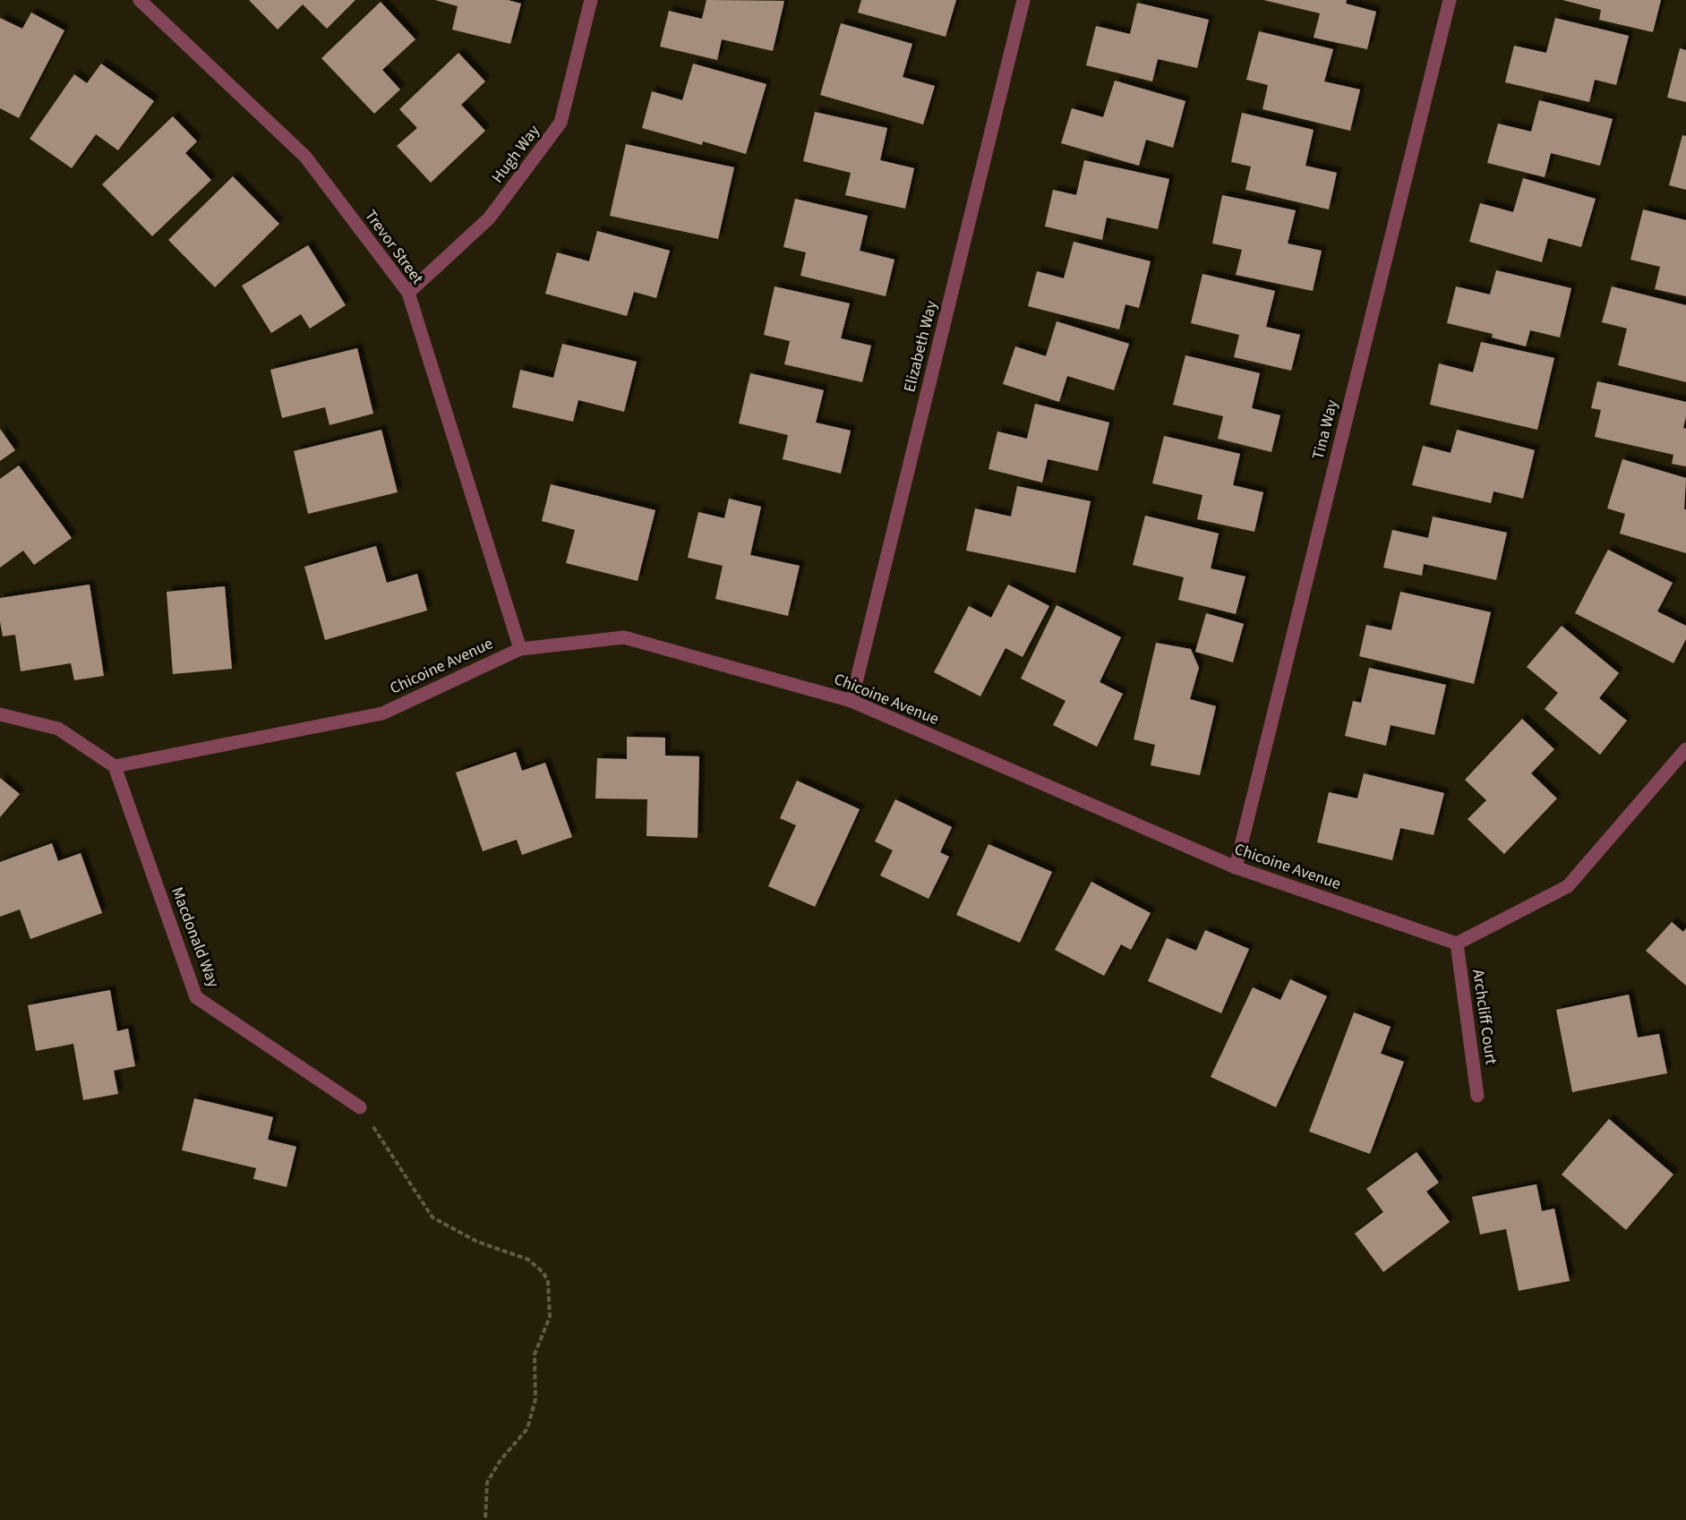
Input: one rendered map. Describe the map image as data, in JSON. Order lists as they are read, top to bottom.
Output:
{
  "streets": {
    "street": [
      "Hugh Way",
      "Trevor Street",
      "Elizabeth Way",
      "Tina Way",
      "Chicoine Avenue",
      "Macdonald Way",
      "Archcliff Court"
    ]
  },
  "crossings": [
    ["Hugh Way", "Trevor Street"],
    ["Trevor Street", "Chicoine Avenue"],
    ["Elizabeth Way", "Chicoine Avenue"],
    ["Tina Way", "Chicoine Avenue"],
    ["Chicoine Avenue", "Macdonald Way"],
    ["Chicoine Avenue", "Archcliff Court"]
  ]
}
